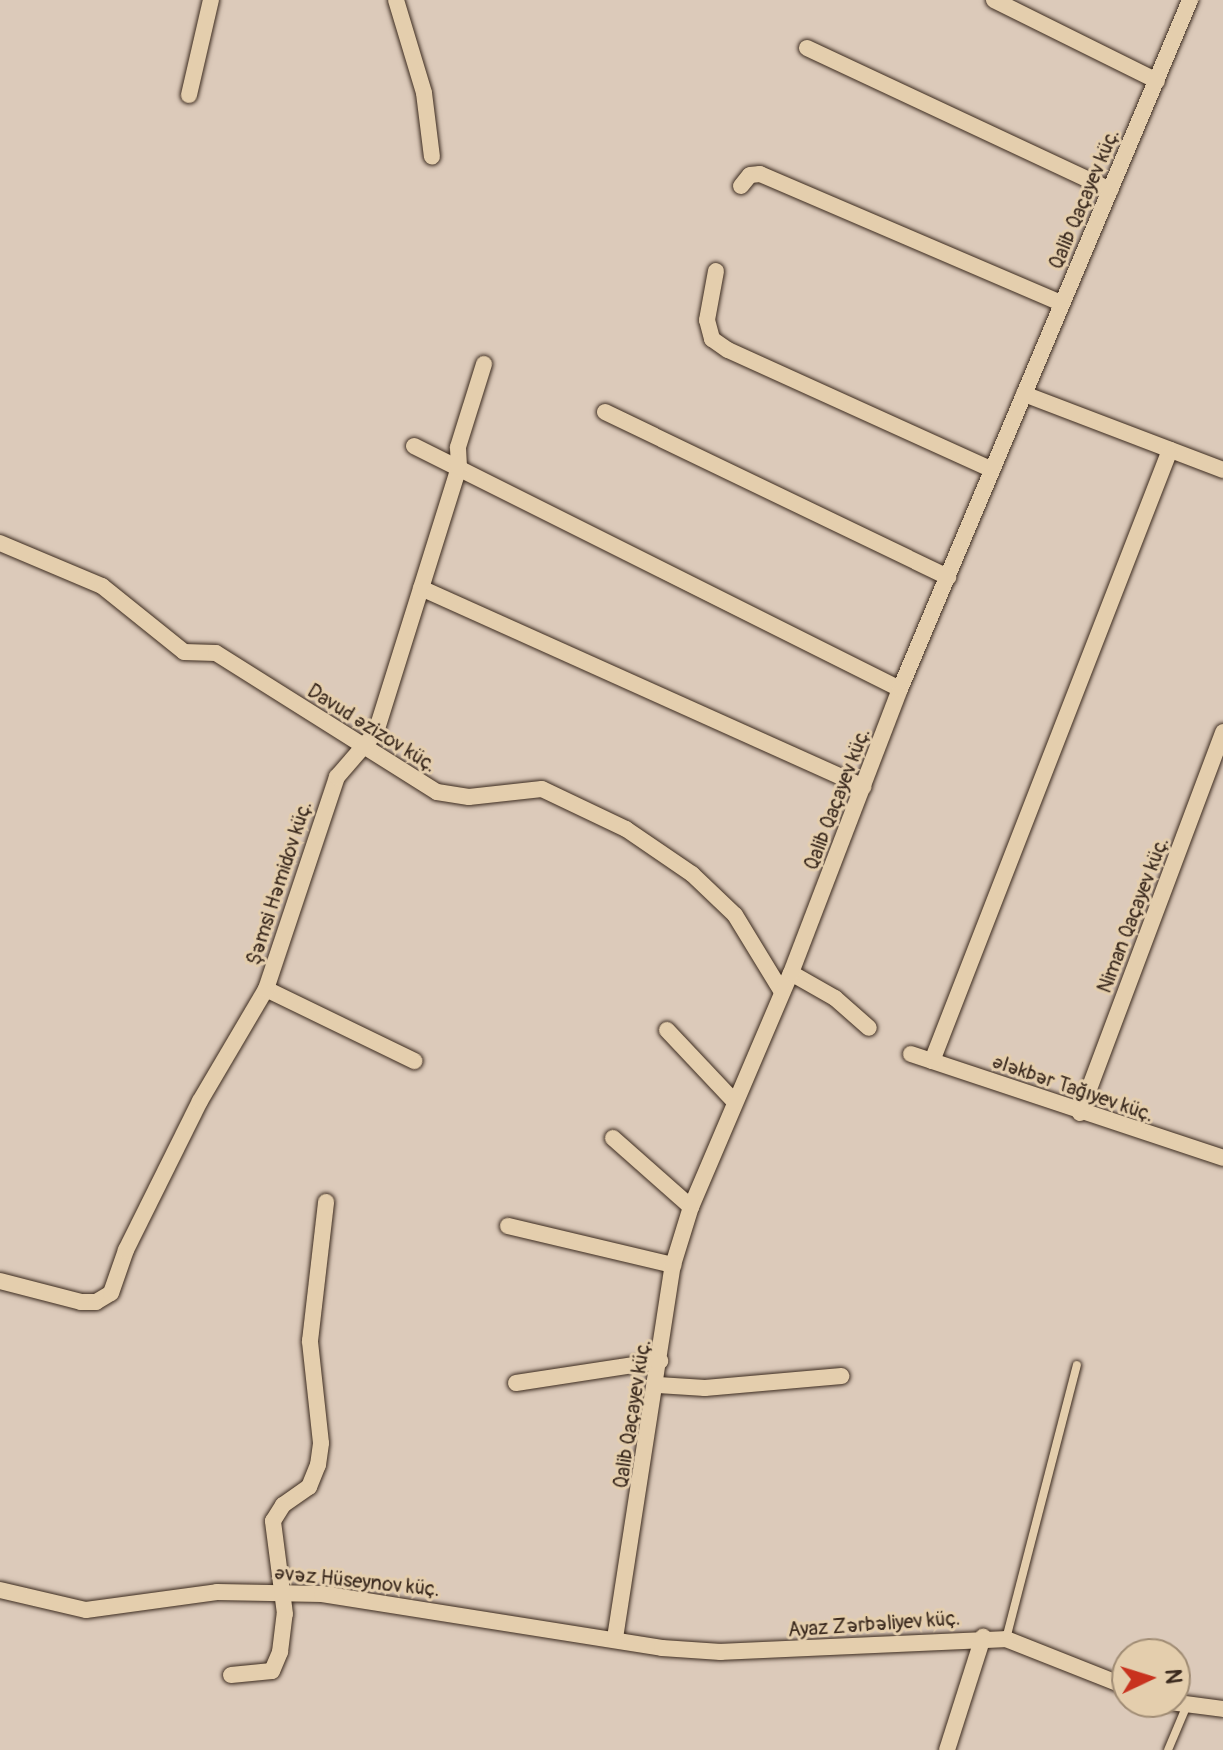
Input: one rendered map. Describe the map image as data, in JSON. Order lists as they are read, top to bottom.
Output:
{
  "streets": {
    "street": [
      "Qalib Qaçayev küç.",
      "Davud Əzizov küç.",
      "Şəmsi Həmidov küç.",
      "Niman Qaçayev küç.",
      "Ələkbər Tağıyev küç.",
      "Əvəz Hüseynov küç.",
      "Ayaz Zərbəliyev küç."
    ]
  },
  "crossings": [
    ["Qalib Qaçayev küç.", "Davud Əzizov küç."],
    ["Qalib Qaçayev küç.", "Əvəz Hüseynov küç."],
    ["Qalib Qaçayev küç.", "Ayaz Zərbəliyev küç."],
    ["Davud Əzizov küç.", "Şəmsi Həmidov küç."],
    ["Niman Qaçayev küç.", "Ələkbər Tağıyev küç."],
    ["Əvəz Hüseynov küç.", "Ayaz Zərbəliyev küç."]
  ],
  "north": "right"
}
